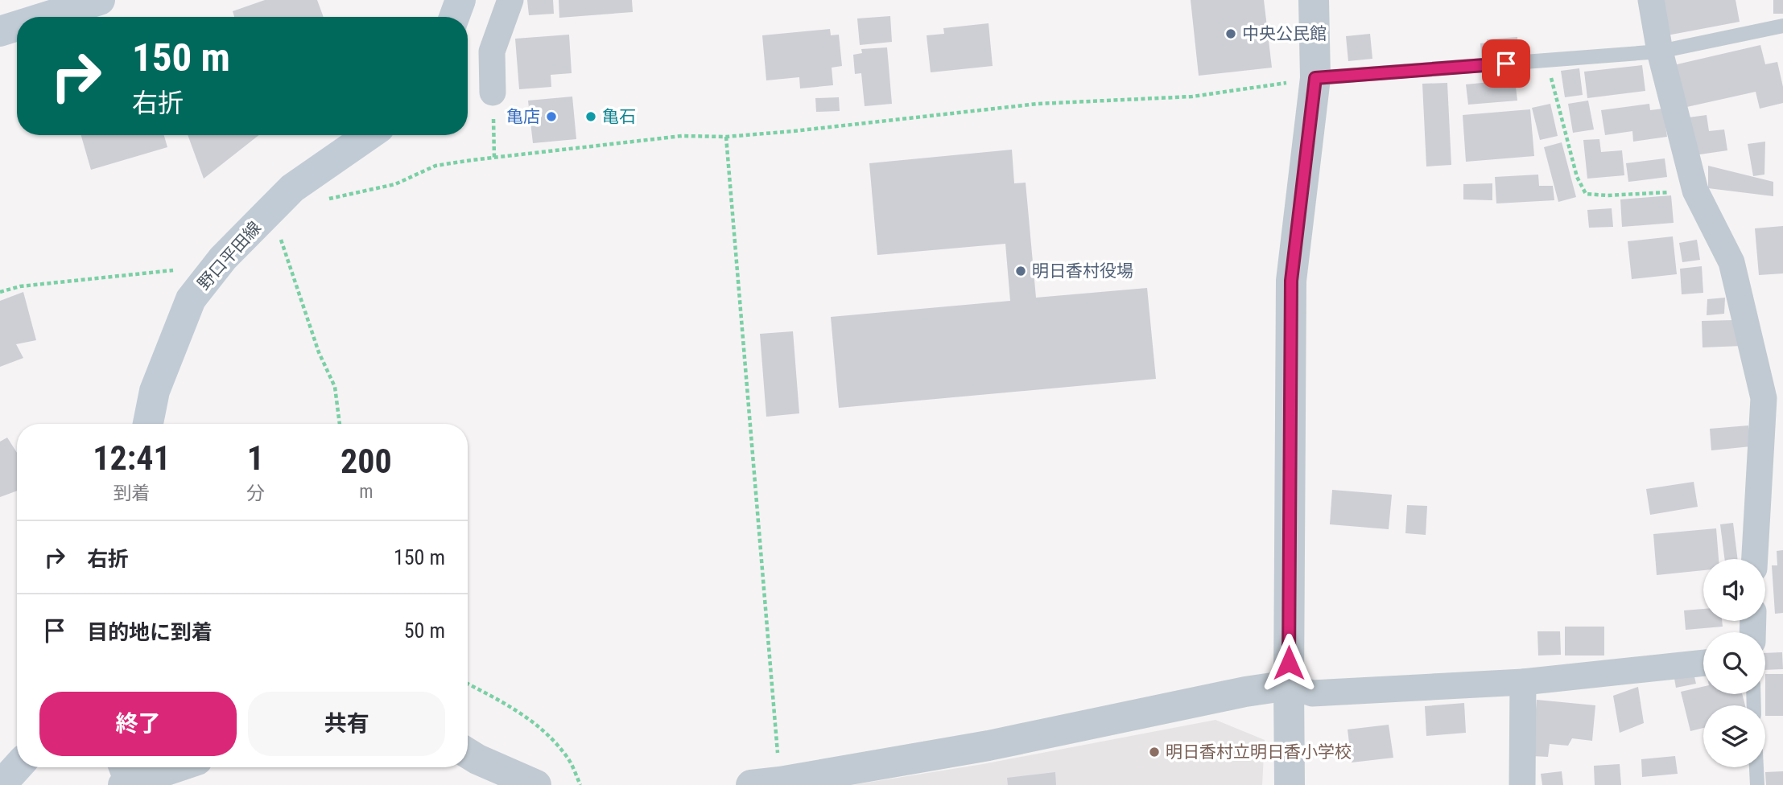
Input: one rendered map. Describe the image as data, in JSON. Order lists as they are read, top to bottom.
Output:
{
  "streets": {
    "main road": ["野口平田線"]
  },
  "places": [
    "中央公民館",
    "亀店",
    "亀石",
    "明日香村役場",
    "明日香村立明日香小学校"
  ],
  "page": {
    "turn": ["150 m", "右折"],
    "eta": [
      "12:41",
      "到着",
      "1",
      "分",
      "200",
      "m"
    ],
    "list": [
      {
        "name": "右折",
        "value": "150 m"
      },
      {
        "name": "目的地に到着",
        "value": "50 m"
      }
    ],
    "buttons": ["終了", "共有"]
  }
}
